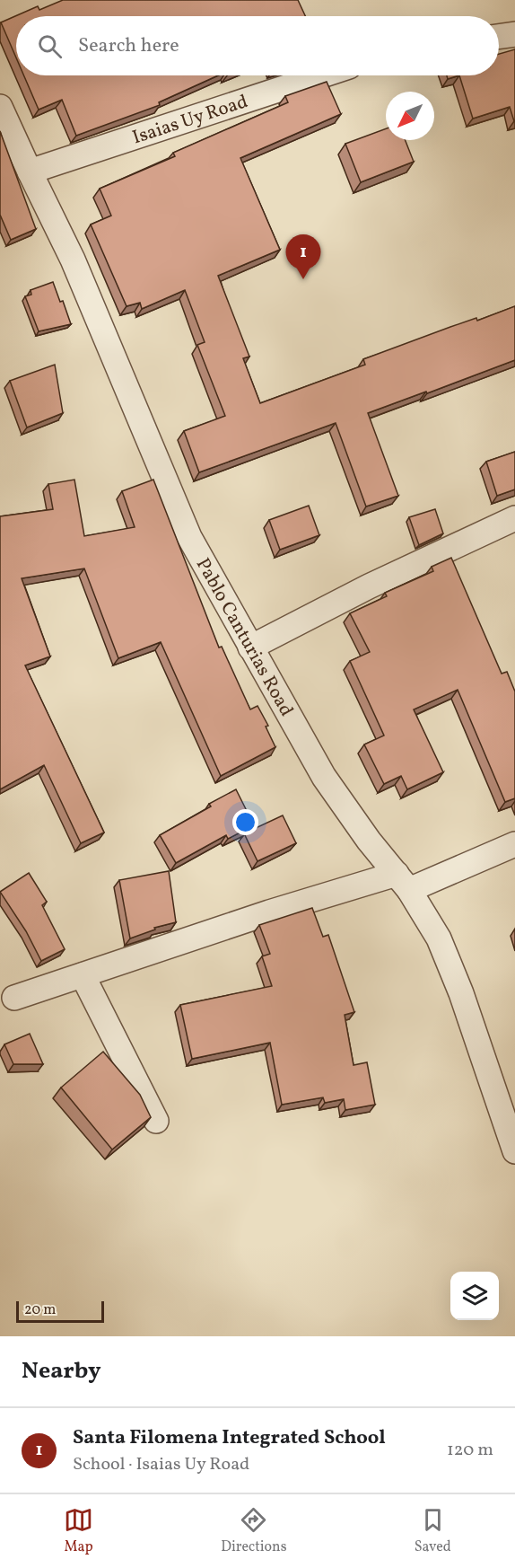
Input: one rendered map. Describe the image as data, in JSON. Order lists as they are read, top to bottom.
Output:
{
  "streets": {
    "street": ["Isaias Uy Road", "Pablo Canturias Road"]
  },
  "crossings": [
    ["Isaias Uy Road", "Pablo Canturias Road"]
  ],
  "scale_bar": "20 m",
  "north": "bottom left",
  "page": {
    "search": "Search here",
    "pins": "1",
    "scale": "20 m",
    "heading": "Nearby",
    "list": [
      {
        "mark": "1",
        "name": "Santa Filomena Integrated School",
        "note": "School · Isaias Uy Road",
        "value": "120 m"
      }
    ],
    "nav": ["Map", "Directions", "Saved"]
  }
}
